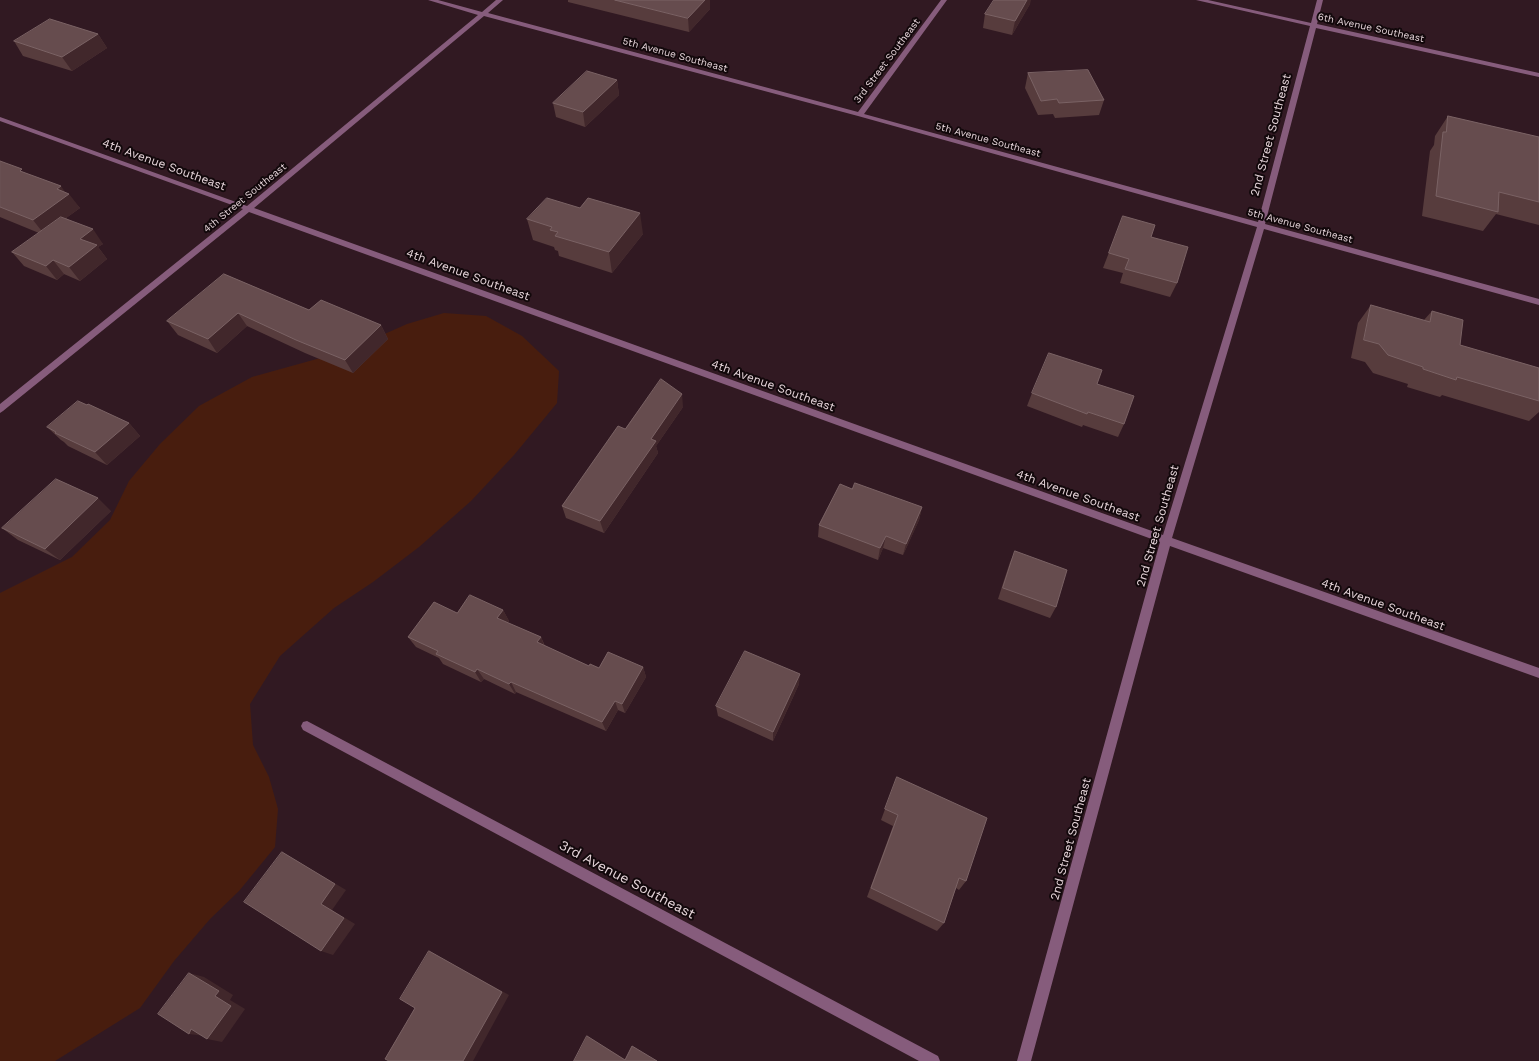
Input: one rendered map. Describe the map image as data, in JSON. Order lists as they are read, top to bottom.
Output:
{
  "streets": {
    "street": [
      "6th Avenue Southeast",
      "5th Avenue Southeast",
      "3rd Street Southeast",
      "2nd Street Southeast",
      "4th Avenue Southeast",
      "4th Street Southeast",
      "3rd Avenue Southeast"
    ]
  },
  "crossings": [
    ["6th Avenue Southeast", "2nd Street Southeast"],
    ["5th Avenue Southeast", "3rd Street Southeast"],
    ["5th Avenue Southeast", "2nd Street Southeast"],
    ["5th Avenue Southeast", "4th Street Southeast"],
    ["2nd Street Southeast", "4th Avenue Southeast"],
    ["4th Avenue Southeast", "4th Street Southeast"]
  ]
}
